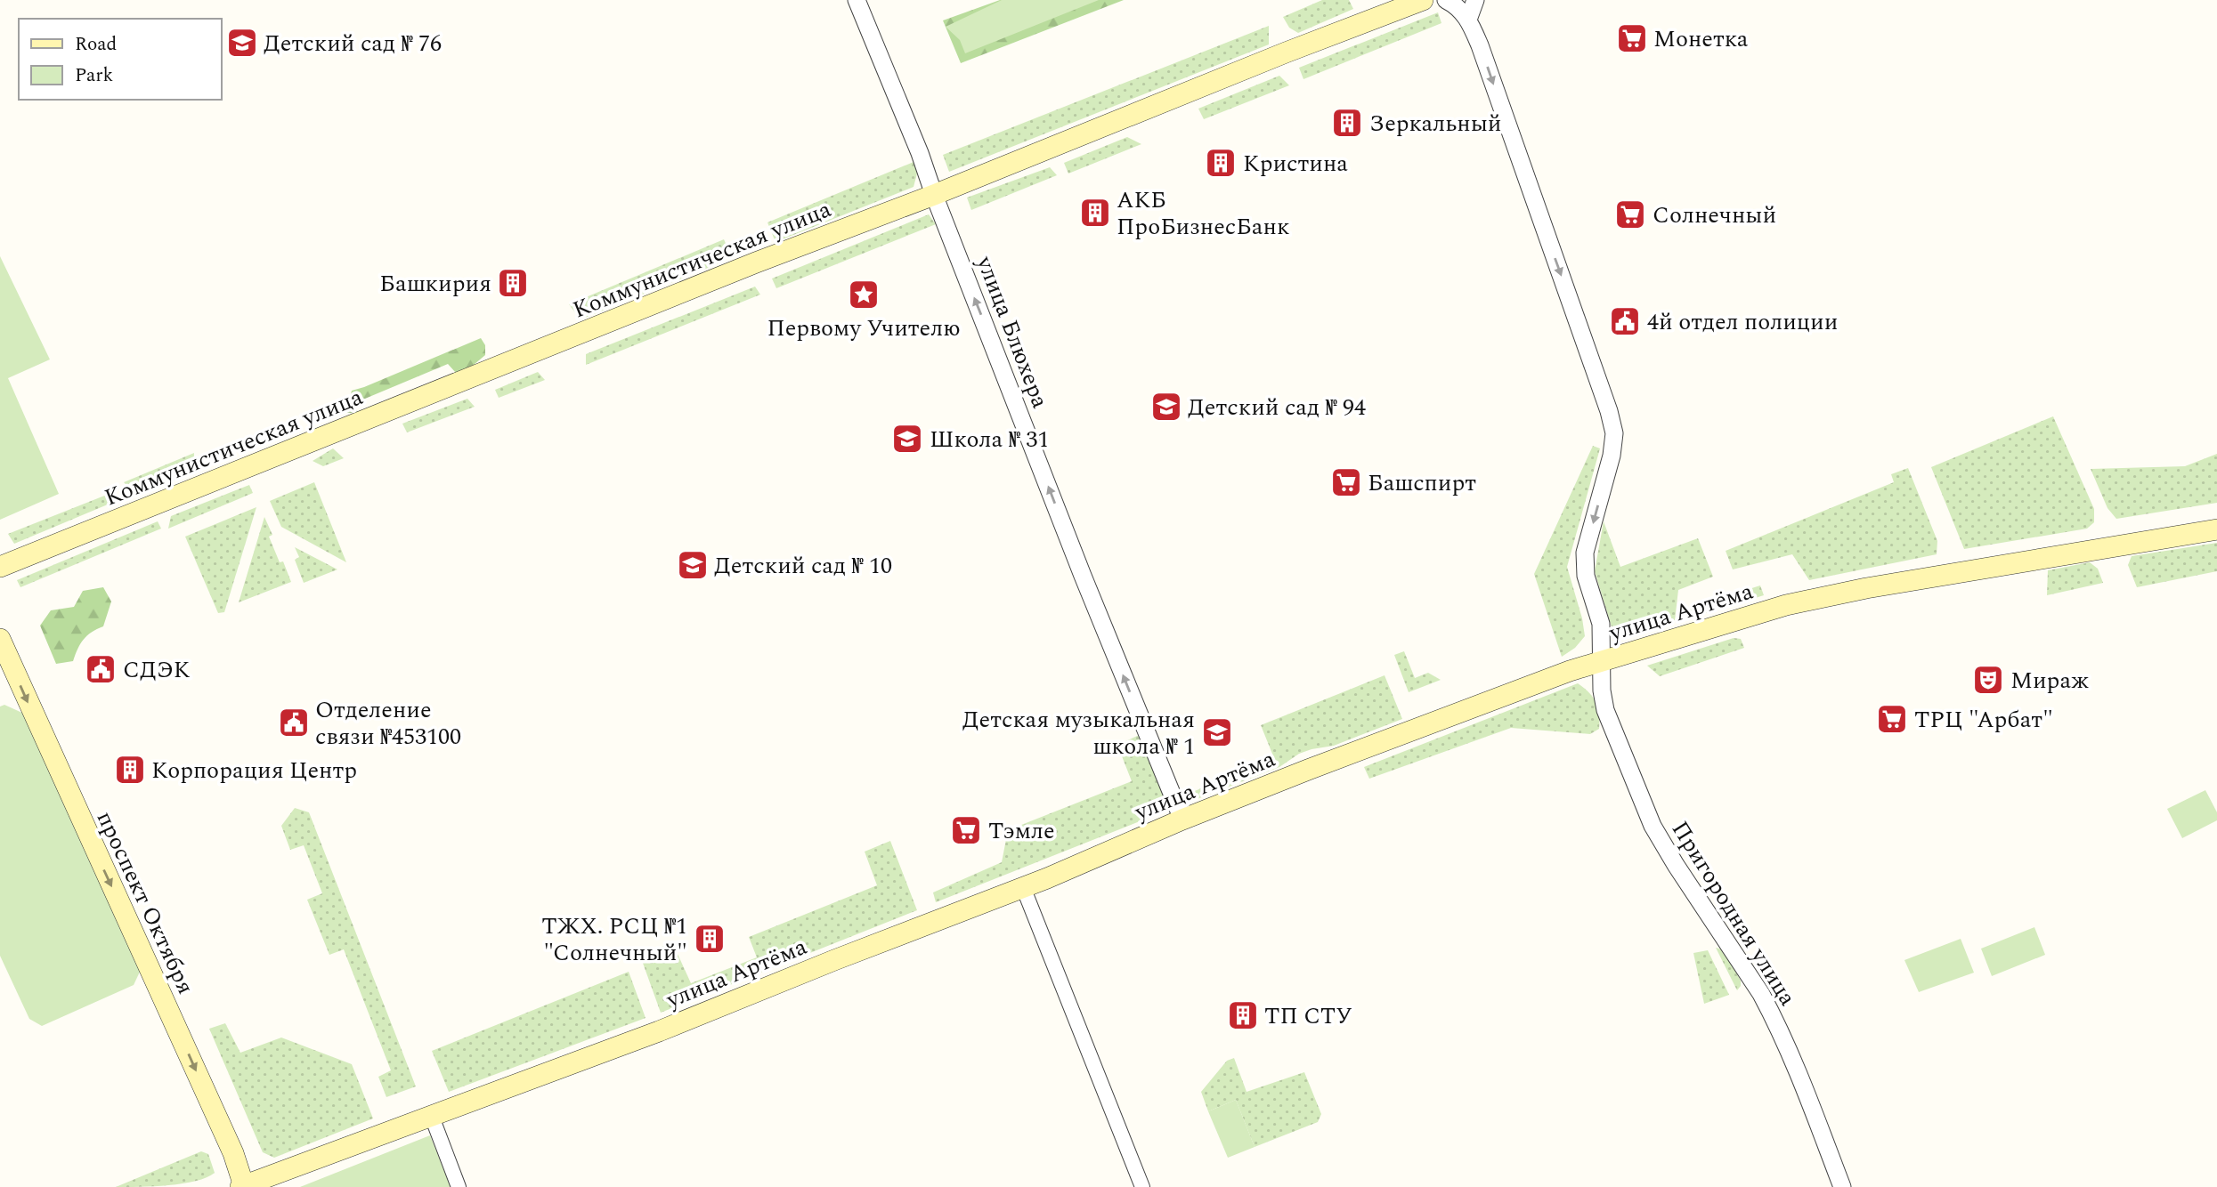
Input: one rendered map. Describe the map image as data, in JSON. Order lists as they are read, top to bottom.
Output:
{
  "streets": {
    "main road": ["Коммунистическая улица", "улица Артёма", "проспект Октября"],
    "street": ["улица Блюхера", "Пригородная улица"]
  },
  "crossings": [
    ["Коммунистическая улица", "улица Блюхера"],
    ["улица Блюхера", "улица Артёма"],
    ["улица Артёма", "проспект Октября"],
    ["улица Артёма", "Пригородная улица"]
  ],
  "one_way": ["улица Блюхера", "проспект Октября", "Пригородная улица"],
  "places": {
    "supermarket": [
      "Монетка",
      "Солнечный",
      "Башспирт",
      "ТРЦ \"Арбат\"",
      "Тэмле"
    ],
    "school or university": [
      "Детский сад № 76",
      "Детский сад № 94",
      "Школа № 31",
      "Детский сад № 10",
      "Детская музыкальная школа № 1"
    ],
    "building": [
      "Зеркальный",
      "Кристина",
      "АКБ ПроБизнесБанк",
      "Башкирия",
      "Корпорация Центр",
      "ТЖХ. РСЦ №1 \"Солнечный\"",
      "ТП СТУ"
    ],
    "place": ["Первому Учителю"],
    "public building": ["4й отдел полиции", "СДЭК", "Отделение связи №453100"],
    "theatre": ["Мираж"]
  },
  "legend": ["Road", "Park"]
}
